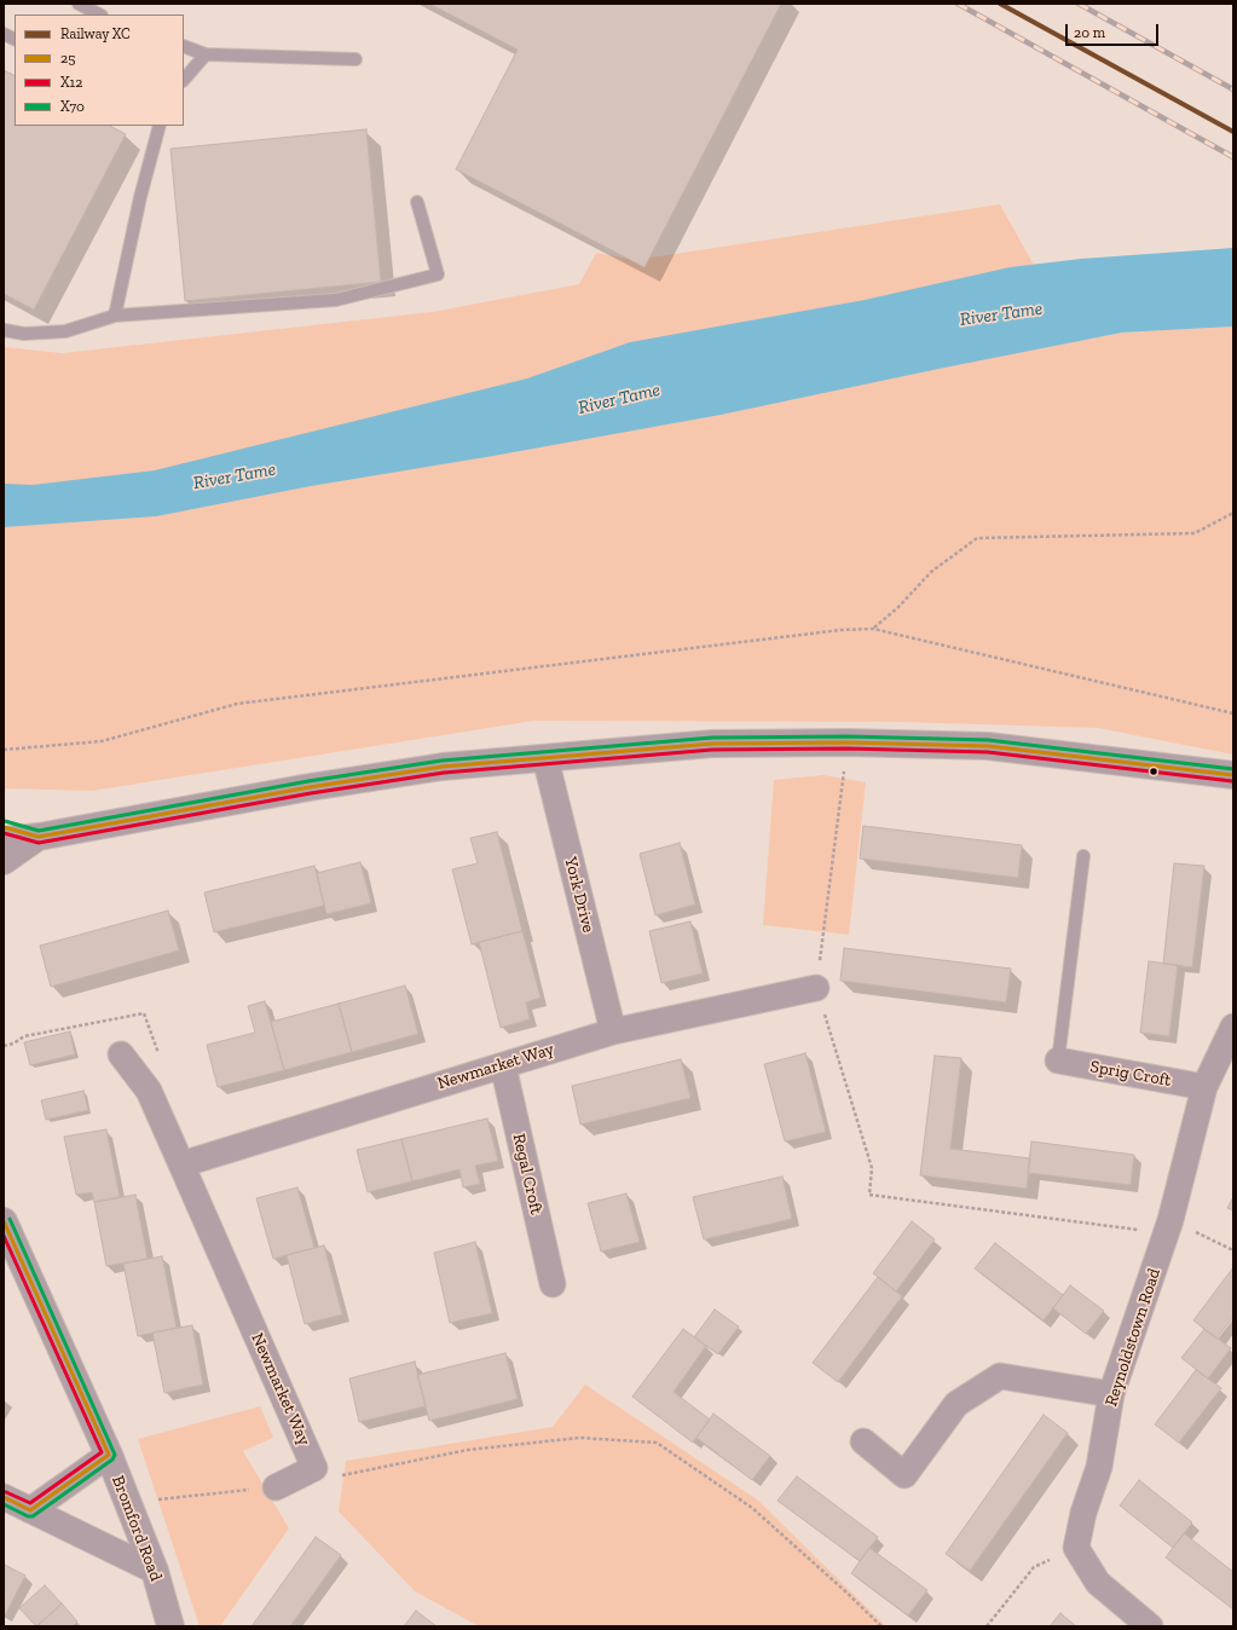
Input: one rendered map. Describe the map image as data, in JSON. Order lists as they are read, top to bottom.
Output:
{
  "streets": {
    "street": [
      "York Drive",
      "Newmarket Way",
      "Sprig Croft",
      "Regal Croft",
      "Reynoldstown Road",
      "Bromford Road"
    ]
  },
  "crossings": [
    ["York Drive", "Newmarket Way"],
    ["Newmarket Way", "Regal Croft"],
    ["Sprig Croft", "Reynoldstown Road"]
  ],
  "water": ["River Tame"],
  "lines": [
    "rail line XC",
    "transit line X70",
    "transit line 25",
    "transit line X12"
  ],
  "legend": [
    "Railway XC",
    "25",
    "X12",
    "X70"
  ],
  "scale_bar": "20 m"
}
